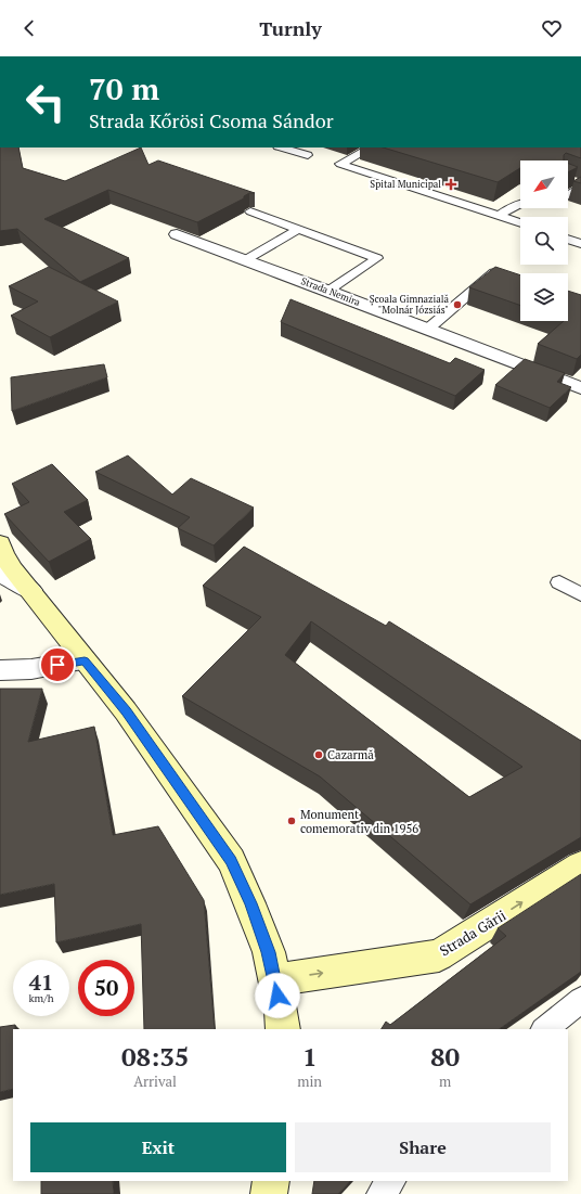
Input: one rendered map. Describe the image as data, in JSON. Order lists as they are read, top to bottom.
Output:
{
  "streets": {
    "main road": ["Strada Gării"],
    "street": ["Strada Nemira"]
  },
  "one_way": ["Strada Gării"],
  "places": {
    "health": ["Spital Municipal"],
    "other": ["Școala Gimnazială \"Molnár Józsiás\"", "Cazarmă", "Monument comemorativ din 1956"]
  },
  "north": "bottom left",
  "page": {
    "header": "Turnly",
    "turn": ["70 m", "Strada Kőrösi Csoma Sándor"],
    "speed": "41 km/h",
    "limit": "50",
    "eta": [
      "08:35",
      "Arrival",
      "1",
      "min",
      "80",
      "m"
    ],
    "buttons": ["Exit", "Share"]
  }
}
